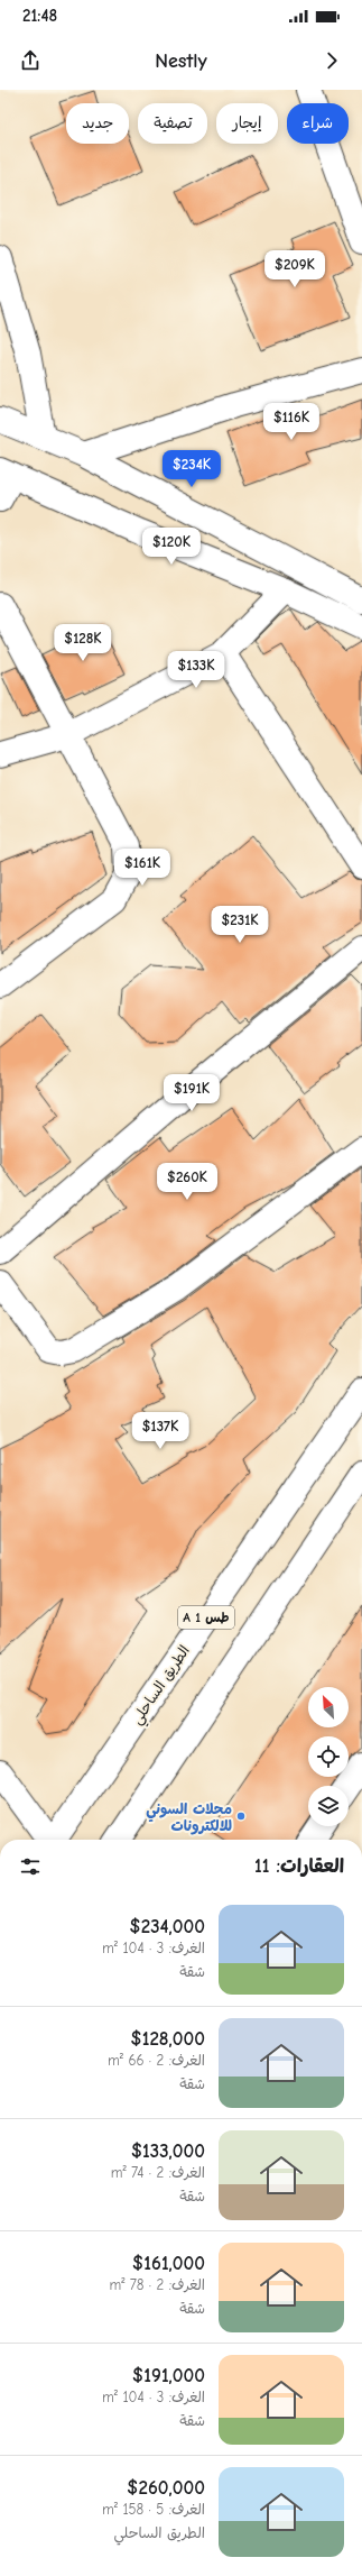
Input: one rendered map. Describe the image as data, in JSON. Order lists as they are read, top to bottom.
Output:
{
  "streets": {
    "main road": ["A 1 طس", "الطريق الساحلي"]
  },
  "places": ["محلات السوني للالكترونات"],
  "north": "top left",
  "page": {
    "status": "21:48",
    "header": "Nestly",
    "chip": [
      "شراء",
      "إيجار",
      "تصفية",
      "جديد"
    ],
    "price": [
      "$209K",
      "$116K",
      "$234K",
      "$120K",
      "$128K",
      "$133K",
      "$161K",
      "$231K",
      "$191K",
      "$260K",
      "$137K"
    ],
    "heading": "العقارات: 11",
    "list": [
      {
        "name": "$234,000",
        "note": "الغرف: 3 · 104 m² · شقة"
      },
      {
        "name": "$128,000",
        "note": "الغرف: 2 · 66 m² · شقة"
      },
      {
        "name": "$133,000",
        "note": "الغرف: 2 · 74 m² · شقة"
      },
      {
        "name": "$161,000",
        "note": "الغرف: 2 · 78 m² · شقة"
      },
      {
        "name": "$191,000",
        "note": "الغرف: 3 · 104 m² · شقة"
      },
      {
        "name": "$260,000",
        "note": "الغرف: 5 · 158 m² · الطريق الساحلي"
      }
    ]
  }
}
